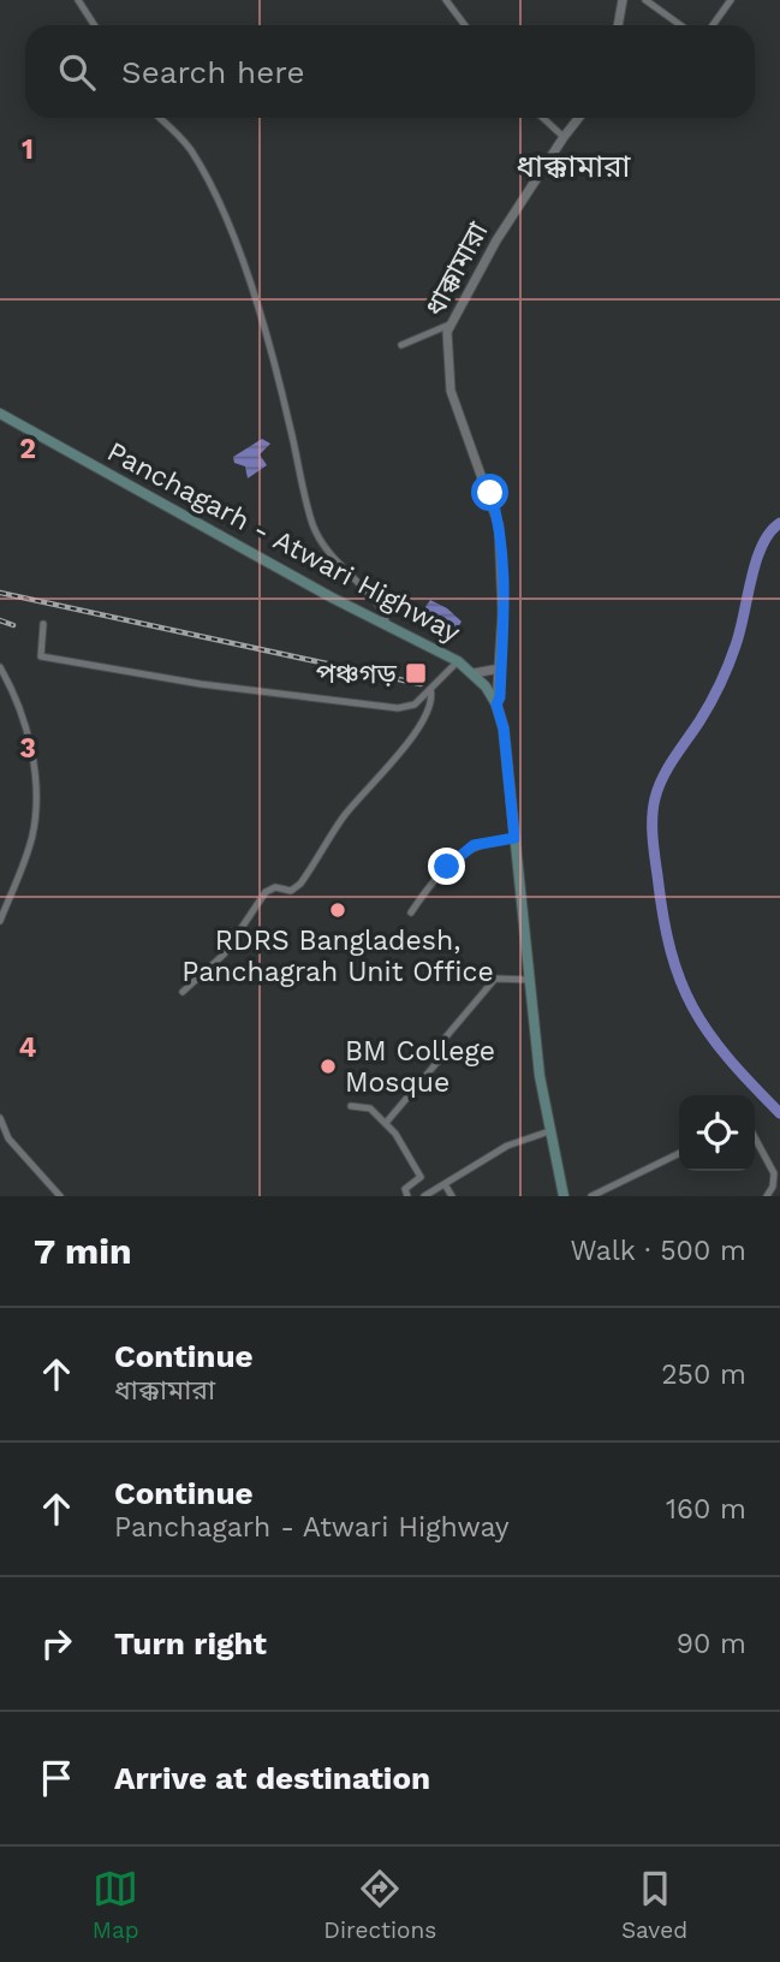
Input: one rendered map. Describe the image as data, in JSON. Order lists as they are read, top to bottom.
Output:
{
  "streets": {
    "main road": ["Panchagarh - Atwari Highway"],
    "street": ["ধাক্কামারা"]
  },
  "crossings": [
    ["ধাক্কামারা", "Panchagarh - Atwari Highway"]
  ],
  "districts": ["ধাক্কামারা"],
  "places": {
    "transit": ["পঞ্চগড়"],
    "other": ["RDRS Bangladesh, Panchagrah Unit Office", "BM College Mosque"]
  },
  "page": {
    "search": "Search here",
    "heading": ["7 min", "Walk · 500 m"],
    "list": [
      ["Continue", "ধাক্কামারা", "250 m"],
      ["Continue", "Panchagarh - Atwari Highway", "160 m"],
      ["Turn right", "90 m"],
      "Arrive at destination"
    ],
    "nav": ["Map", "Directions", "Saved"]
  },
  "grid": {
    "rows": [
      "1",
      "2",
      "3",
      "4"
    ]
  }
}
